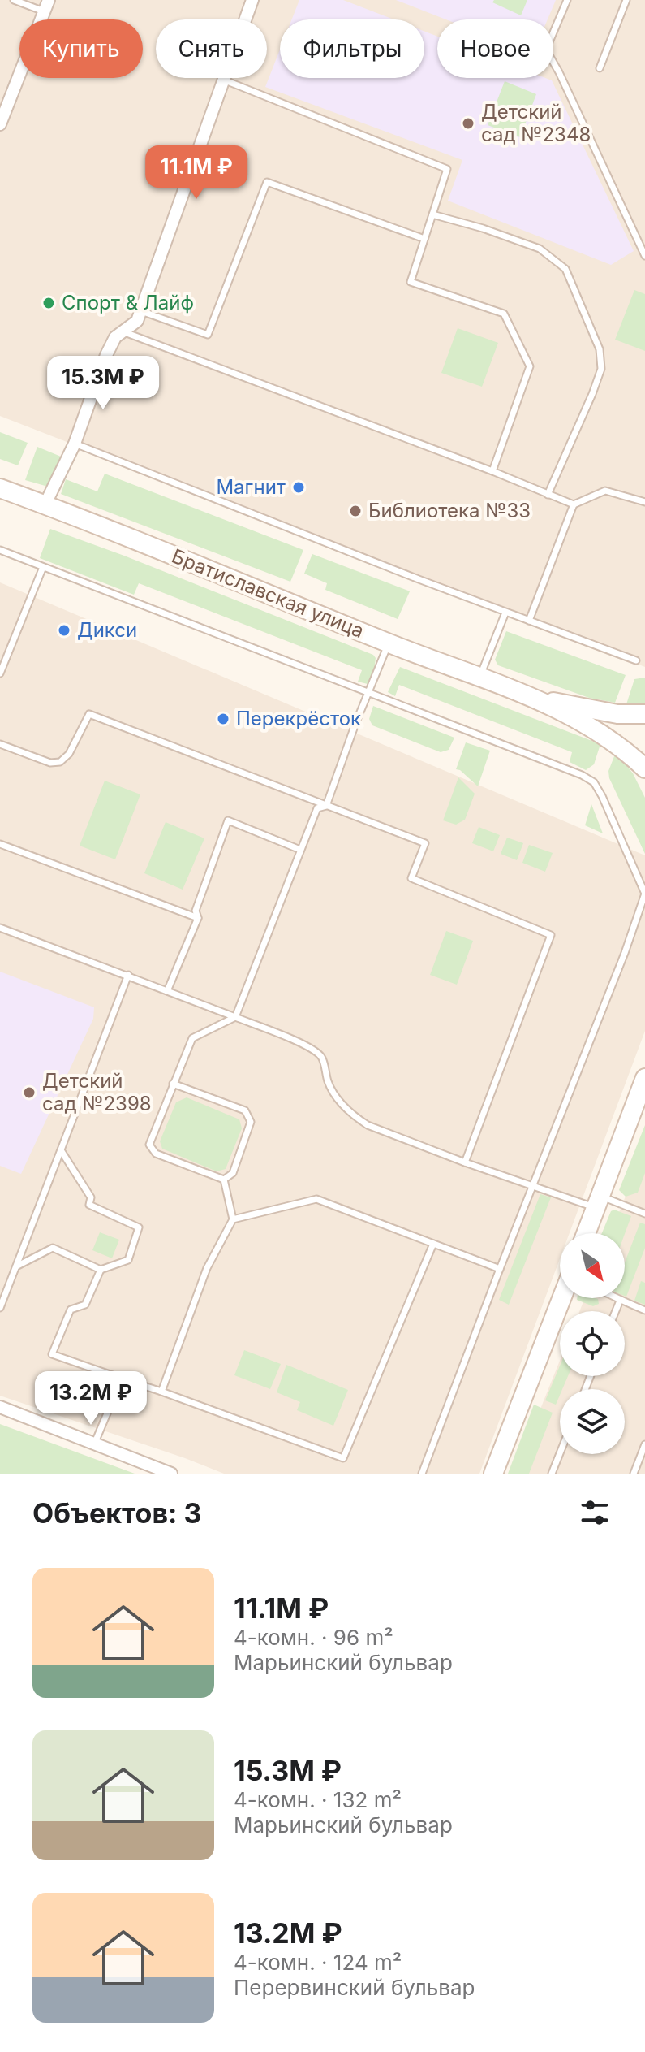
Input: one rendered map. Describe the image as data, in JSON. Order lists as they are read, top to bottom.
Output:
{
  "streets": {
    "main road": ["Братиславская улица"]
  },
  "places": [
    "Детский сад №2348",
    "Спорт & Лайф",
    "Магнит",
    "Библиотека №33",
    "Дикси",
    "Перекрёсток",
    "Детский сад №2398"
  ],
  "north": "bottom right",
  "page": {
    "chip": [
      "Купить",
      "Снять",
      "Фильтры",
      "Новое"
    ],
    "price": ["11.1M ₽", "15.3M ₽", "13.2M ₽"],
    "heading": "Объектов: 3",
    "list": [
      {
        "name": "11.1M ₽",
        "note": "4-комн. · 96 m² · Марьинский бульвар"
      },
      {
        "name": "15.3M ₽",
        "note": "4-комн. · 132 m² · Марьинский бульвар"
      },
      {
        "name": "13.2M ₽",
        "note": "4-комн. · 124 m² · Перервинский бульвар"
      }
    ]
  }
}
